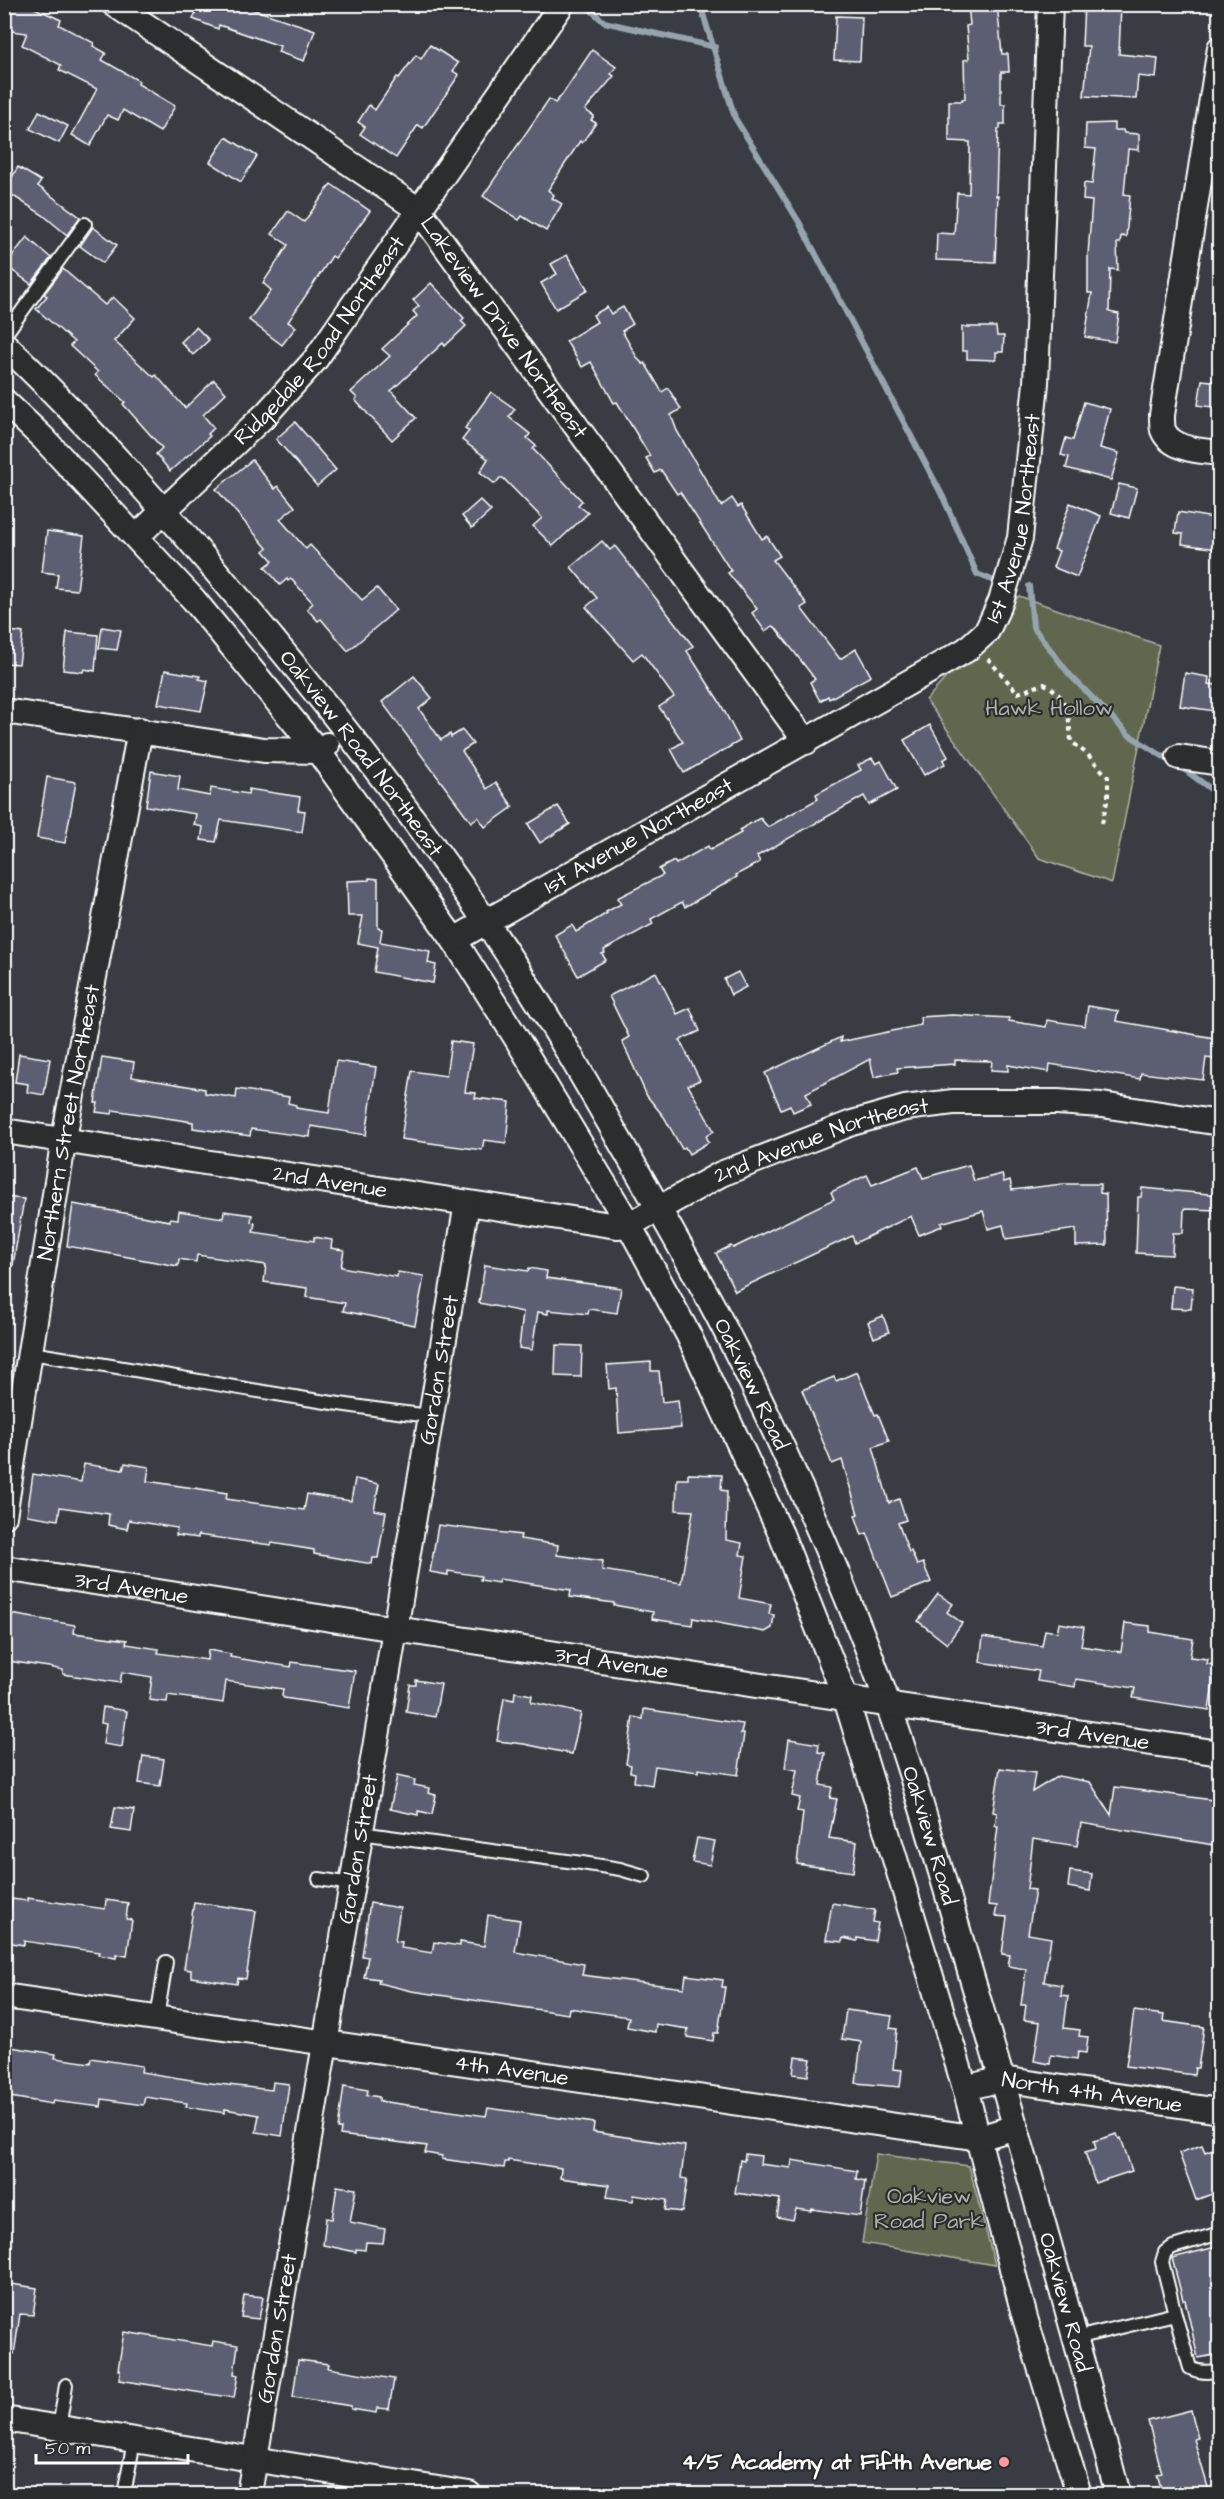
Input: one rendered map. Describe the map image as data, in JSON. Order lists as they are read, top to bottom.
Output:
{
  "streets": {
    "street": [
      "Lakeview Drive Northeast",
      "Ridgedale Road Northeast",
      "1st Avenue Northeast",
      "Oakview Road Northeast",
      "Northern Street Northeast",
      "2nd Avenue Northeast",
      "2nd Avenue",
      "Gordon Street",
      "Oakview Road",
      "3rd Avenue",
      "4th Avenue",
      "North 4th Avenue"
    ]
  },
  "crossings": [
    ["Lakeview Drive Northeast", "Ridgedale Road Northeast"],
    ["Lakeview Drive Northeast", "1st Avenue Northeast"],
    ["Ridgedale Road Northeast", "Oakview Road Northeast"],
    ["1st Avenue Northeast", "Oakview Road Northeast"],
    ["Oakview Road Northeast", "2nd Avenue Northeast"],
    ["Oakview Road Northeast", "2nd Avenue"],
    ["Oakview Road Northeast", "Oakview Road"],
    ["Northern Street Northeast", "2nd Avenue"],
    ["2nd Avenue Northeast", "2nd Avenue"],
    ["2nd Avenue Northeast", "Oakview Road"],
    ["2nd Avenue", "Gordon Street"],
    ["2nd Avenue", "Oakview Road"],
    ["Gordon Street", "3rd Avenue"],
    ["Gordon Street", "4th Avenue"],
    ["Oakview Road", "3rd Avenue"],
    ["Oakview Road", "4th Avenue"],
    ["Oakview Road", "North 4th Avenue"]
  ],
  "parks": ["Hawk Hollow", "Oakview Road Park"],
  "places": ["4/5 Academy at Fifth Avenue"],
  "scale_bar": "50 m"
}
